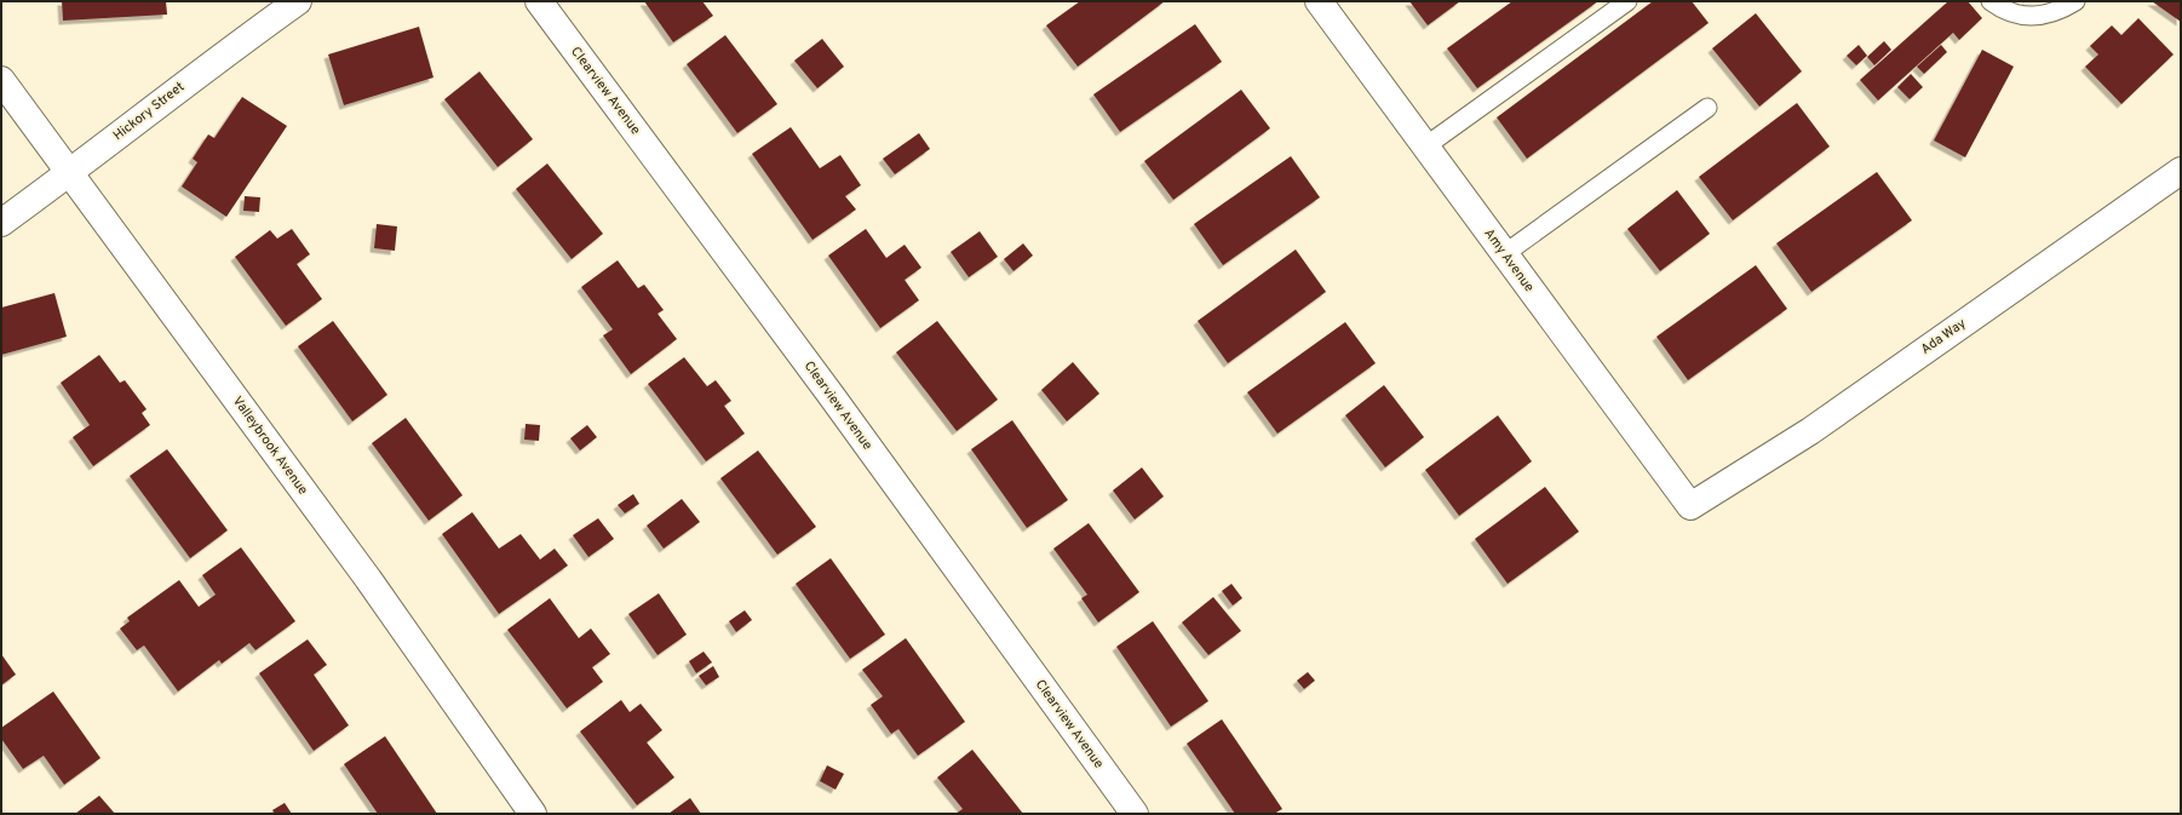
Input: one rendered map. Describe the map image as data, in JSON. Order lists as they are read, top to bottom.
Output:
{
  "streets": {
    "street": [
      "Clearview Avenue",
      "Hickory Street",
      "Amy Avenue",
      "Ada Way",
      "Valleybrook Avenue"
    ]
  },
  "crossings": [
    ["Hickory Street", "Valleybrook Avenue"],
    ["Amy Avenue", "Ada Way"]
  ]
}
